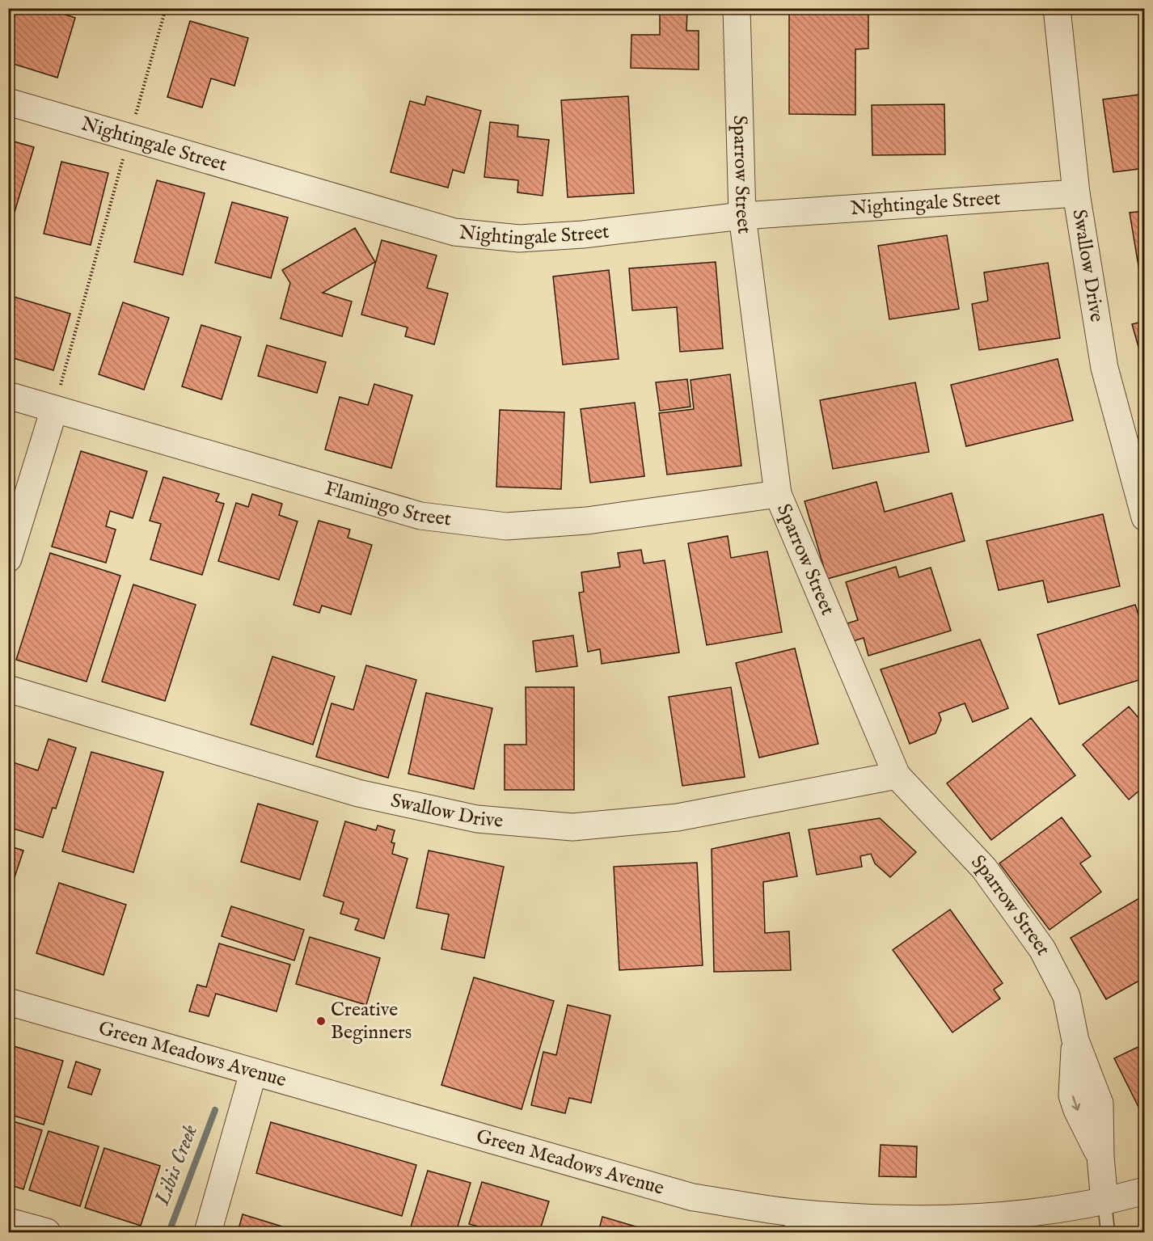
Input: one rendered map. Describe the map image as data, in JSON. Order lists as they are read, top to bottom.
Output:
{
  "streets": {
    "street": [
      "Nightingale Street",
      "Sparrow Street",
      "Swallow Drive",
      "Flamingo Street",
      "Green Meadows Avenue"
    ]
  },
  "crossings": [
    ["Nightingale Street", "Sparrow Street"],
    ["Nightingale Street", "Swallow Drive"],
    ["Sparrow Street", "Swallow Drive"],
    ["Sparrow Street", "Flamingo Street"],
    ["Sparrow Street", "Green Meadows Avenue"]
  ],
  "water": ["Libis Creek"],
  "places": ["Creative Beginners"]
}
